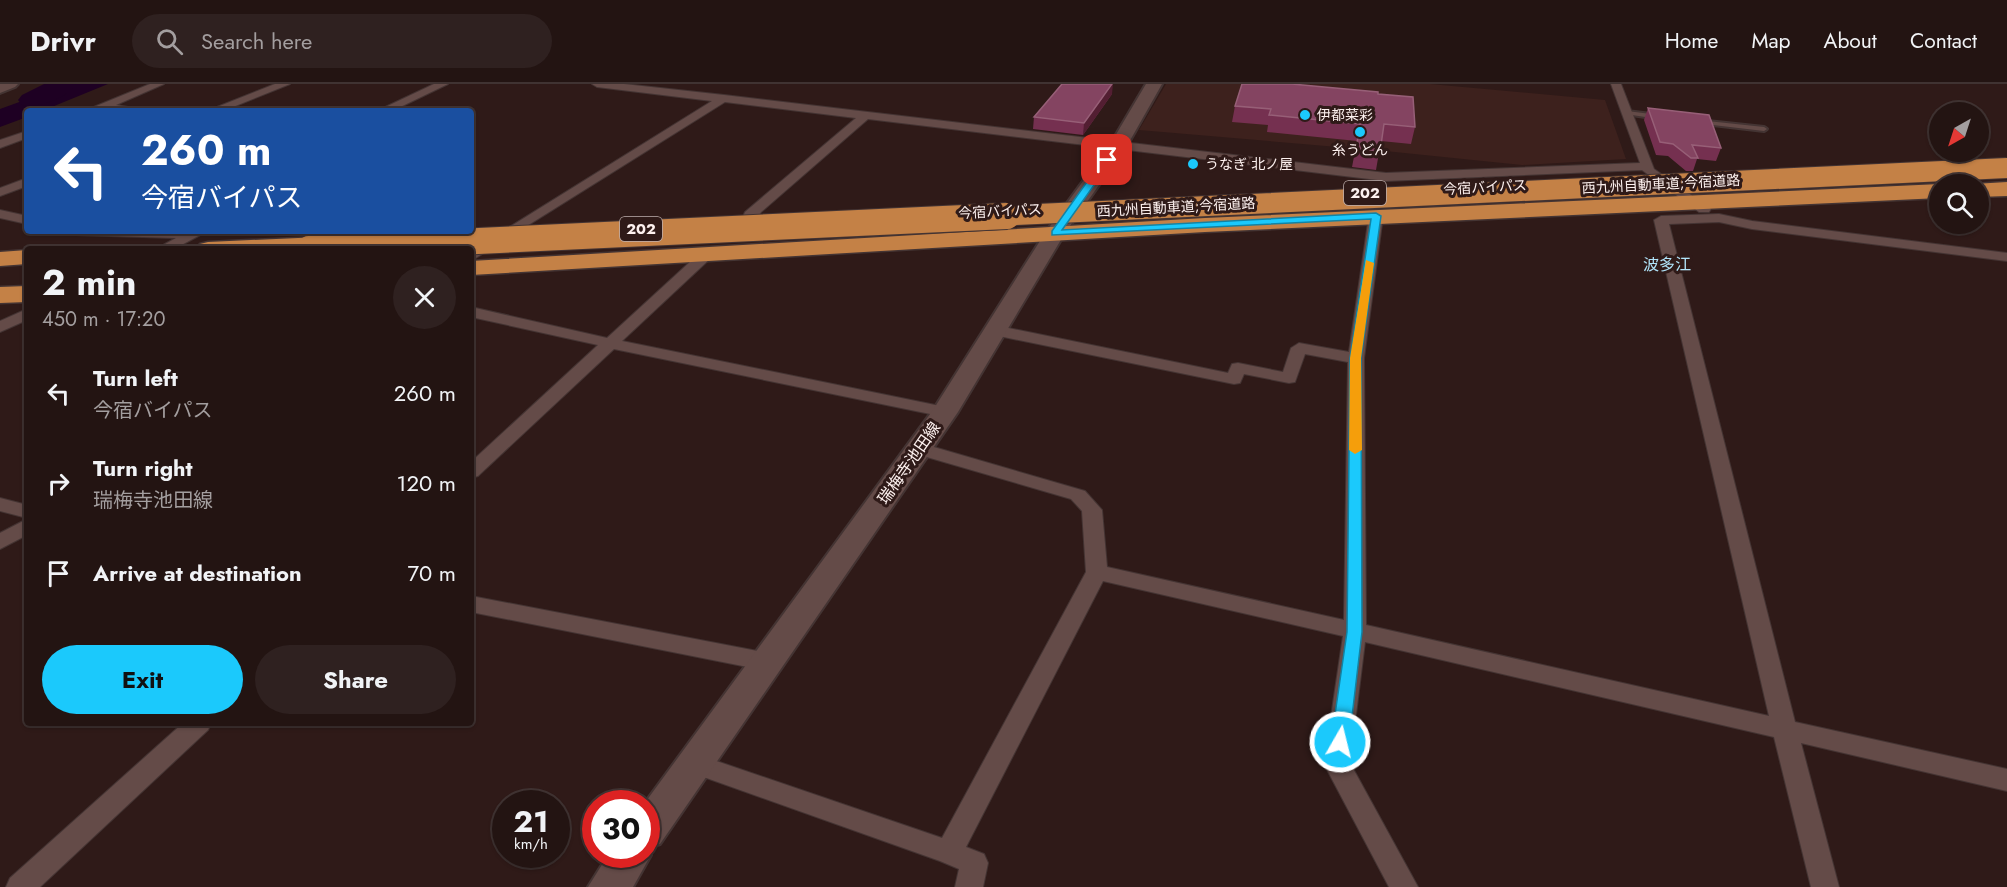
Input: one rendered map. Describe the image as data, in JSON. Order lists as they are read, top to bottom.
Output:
{
  "streets": {
    "highway": ["西九州自動車道;今宿道路", "今宿バイパス", "202"],
    "main road": ["瑞梅寺池田線"]
  },
  "crossings": [
    ["西九州自動車道;今宿道路", "今宿バイパス"],
    ["今宿バイパス", "瑞梅寺池田線"]
  ],
  "districts": ["波多江"],
  "places": ["伊都菜彩", "糸うどん", "うなぎ 北ノ屋"],
  "north": "bottom left",
  "page": {
    "header": "Drivr",
    "search": "Search here",
    "nav": [
      "Home",
      "Map",
      "About",
      "Contact"
    ],
    "turn": ["260 m", "今宿バイパス"],
    "heading": ["2 min", "450 m · 17:20"],
    "list": [
      {
        "name": "Turn left",
        "note": "今宿バイパス",
        "value": "260 m"
      },
      {
        "name": "Turn right",
        "note": "瑞梅寺池田線",
        "value": "120 m"
      },
      {
        "name": "Arrive at destination",
        "value": "70 m"
      }
    ],
    "buttons": ["Exit", "Share"],
    "speed": "21 km/h",
    "limit": "30"
  }
}
